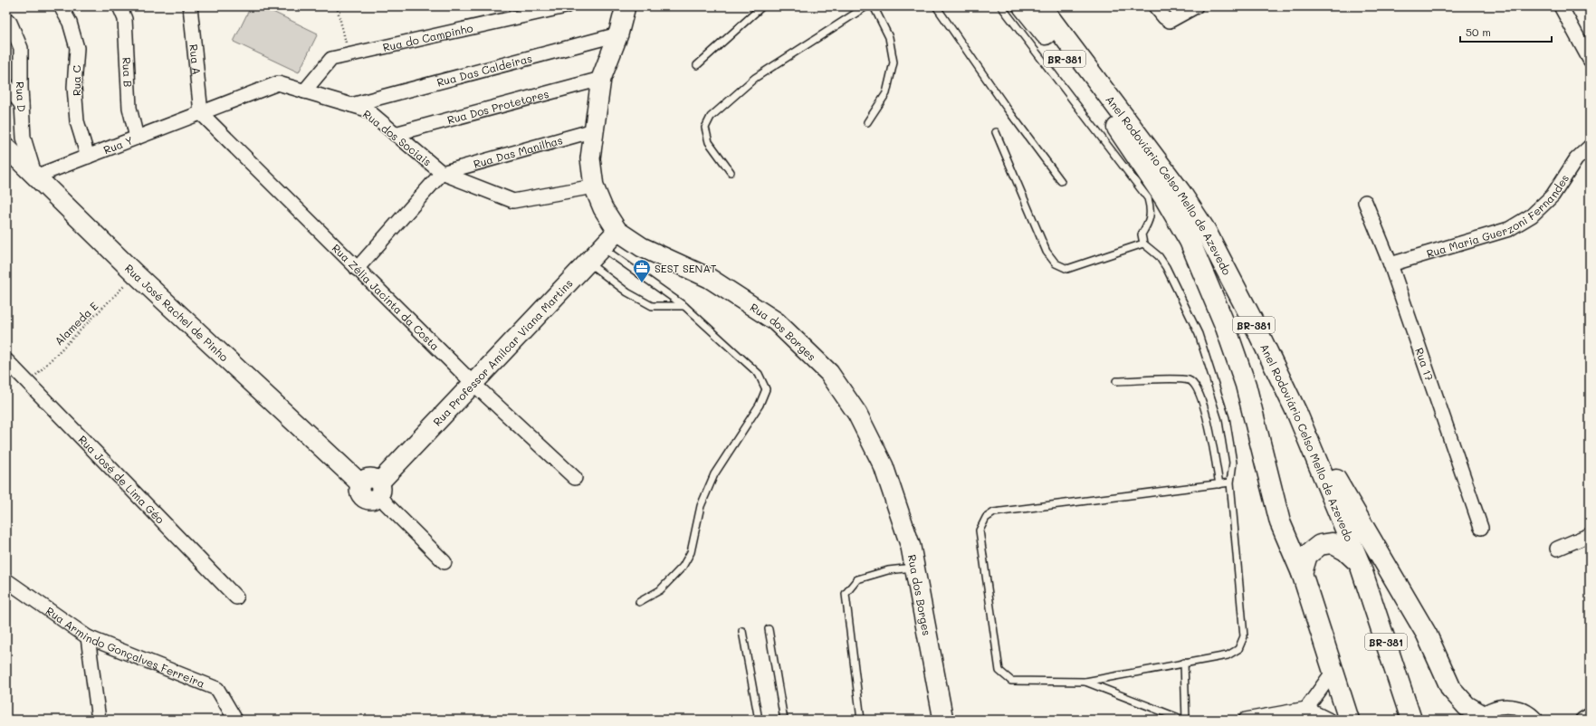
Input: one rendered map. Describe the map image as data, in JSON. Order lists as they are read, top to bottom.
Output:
{
  "streets": {
    "highway": ["BR-381", "Anel Rodoviário Celso Mello de Azevedo"],
    "street": [
      "Rua do Campinho",
      "Rua A",
      "Rua Das Caldeiras",
      "Rua B",
      "Rua C",
      "Rua D",
      "Rua Dos Protetores",
      "Rua dos Sociais",
      "Rua Y",
      "Rua Das Manilhas",
      "Rua Maria Guerzoni Fernandes",
      "Rua Zélia Jacinta da Costa",
      "Rua José Rachel de Pinho",
      "Rua dos Borges",
      "Rua Professor Amílcar Viana Martins",
      "Rua 17",
      "Rua José de Lima Géo",
      "Rua Armindo Gonçalves Ferreira"
    ],
    "path": ["Alameda E"]
  },
  "crossings": [
    ["Rua do Campinho", "Rua dos Sociais"],
    ["Rua A", "Rua dos Sociais"],
    ["Rua A", "Rua Y"],
    ["Rua A", "Rua Zélia Jacinta da Costa"],
    ["Rua Das Caldeiras", "Rua dos Sociais"],
    ["Rua Das Caldeiras", "Rua dos Borges"],
    ["Rua B", "Rua Y"],
    ["Rua C", "Rua Y"],
    ["Rua D", "Rua Y"],
    ["Rua D", "Rua José Rachel de Pinho"],
    ["Rua Dos Protetores", "Rua dos Sociais"],
    ["Rua Dos Protetores", "Rua dos Borges"],
    ["Rua dos Sociais", "Rua Y"],
    ["Rua dos Sociais", "Rua Das Manilhas"],
    ["Rua dos Sociais", "Rua Zélia Jacinta da Costa"],
    ["Rua dos Sociais", "Rua dos Borges"],
    ["Rua Y", "Rua Zélia Jacinta da Costa"],
    ["Rua Y", "Rua José Rachel de Pinho"],
    ["Rua Das Manilhas", "Rua dos Borges"],
    ["Rua Maria Guerzoni Fernandes", "Rua 17"],
    ["Rua Zélia Jacinta da Costa", "Rua Professor Amílcar Viana Martins"],
    ["Rua José Rachel de Pinho", "Alameda E"],
    ["Rua José Rachel de Pinho", "Rua Professor Amílcar Viana Martins"],
    ["Alameda E", "Rua José de Lima Géo"],
    ["Rua dos Borges", "Rua Professor Amílcar Viana Martins"]
  ],
  "places": {
    "office": ["SEST SENAT"]
  },
  "scale_bar": "50 m"
}
